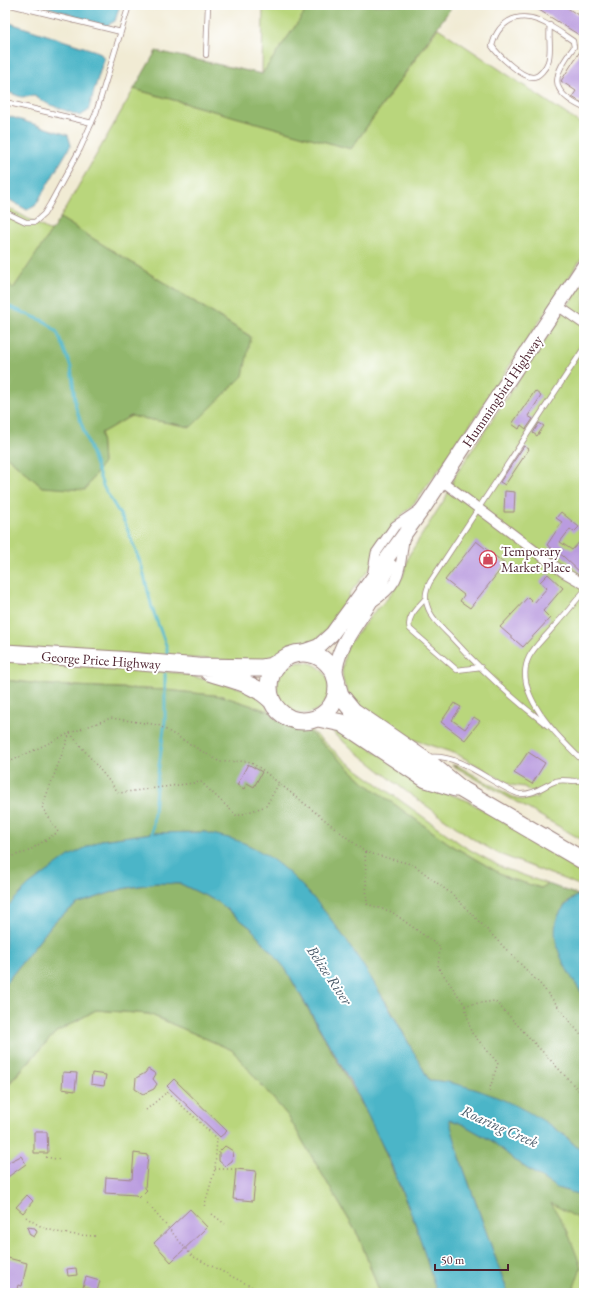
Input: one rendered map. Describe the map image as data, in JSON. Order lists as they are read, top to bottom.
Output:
{
  "streets": {
    "highway": ["George Price Highway"],
    "main road": ["Hummingbird Highway"]
  },
  "crossings": [
    ["Hummingbird Highway", "George Price Highway"]
  ],
  "water": ["Belize River", "Roaring Creek"],
  "places": {
    "shop": ["Temporary Market Place"]
  },
  "scale_bar": "50 m"
}
